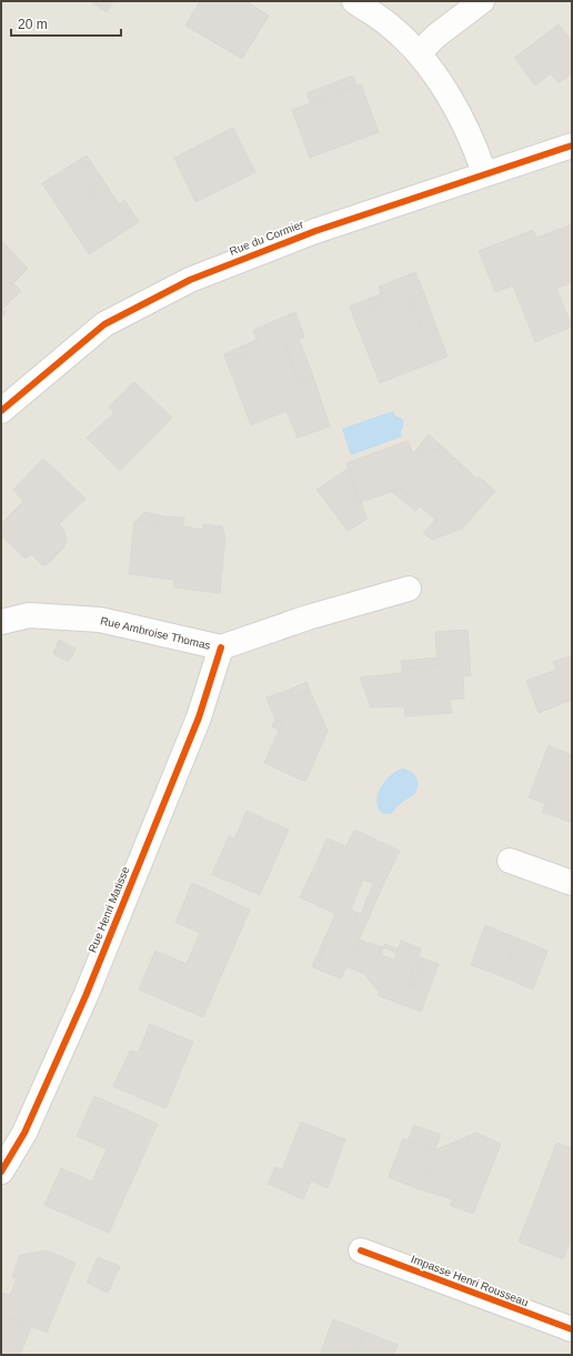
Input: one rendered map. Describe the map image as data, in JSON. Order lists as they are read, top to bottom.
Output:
{
  "streets": {
    "street": [
      "Rue du Cormier",
      "Rue Ambroise Thomas",
      "Rue Henri Matisse",
      "Impasse Henri Rousseau"
    ]
  },
  "crossings": [
    ["Rue Ambroise Thomas", "Rue Henri Matisse"]
  ],
  "scale_bar": "20 m"
}
